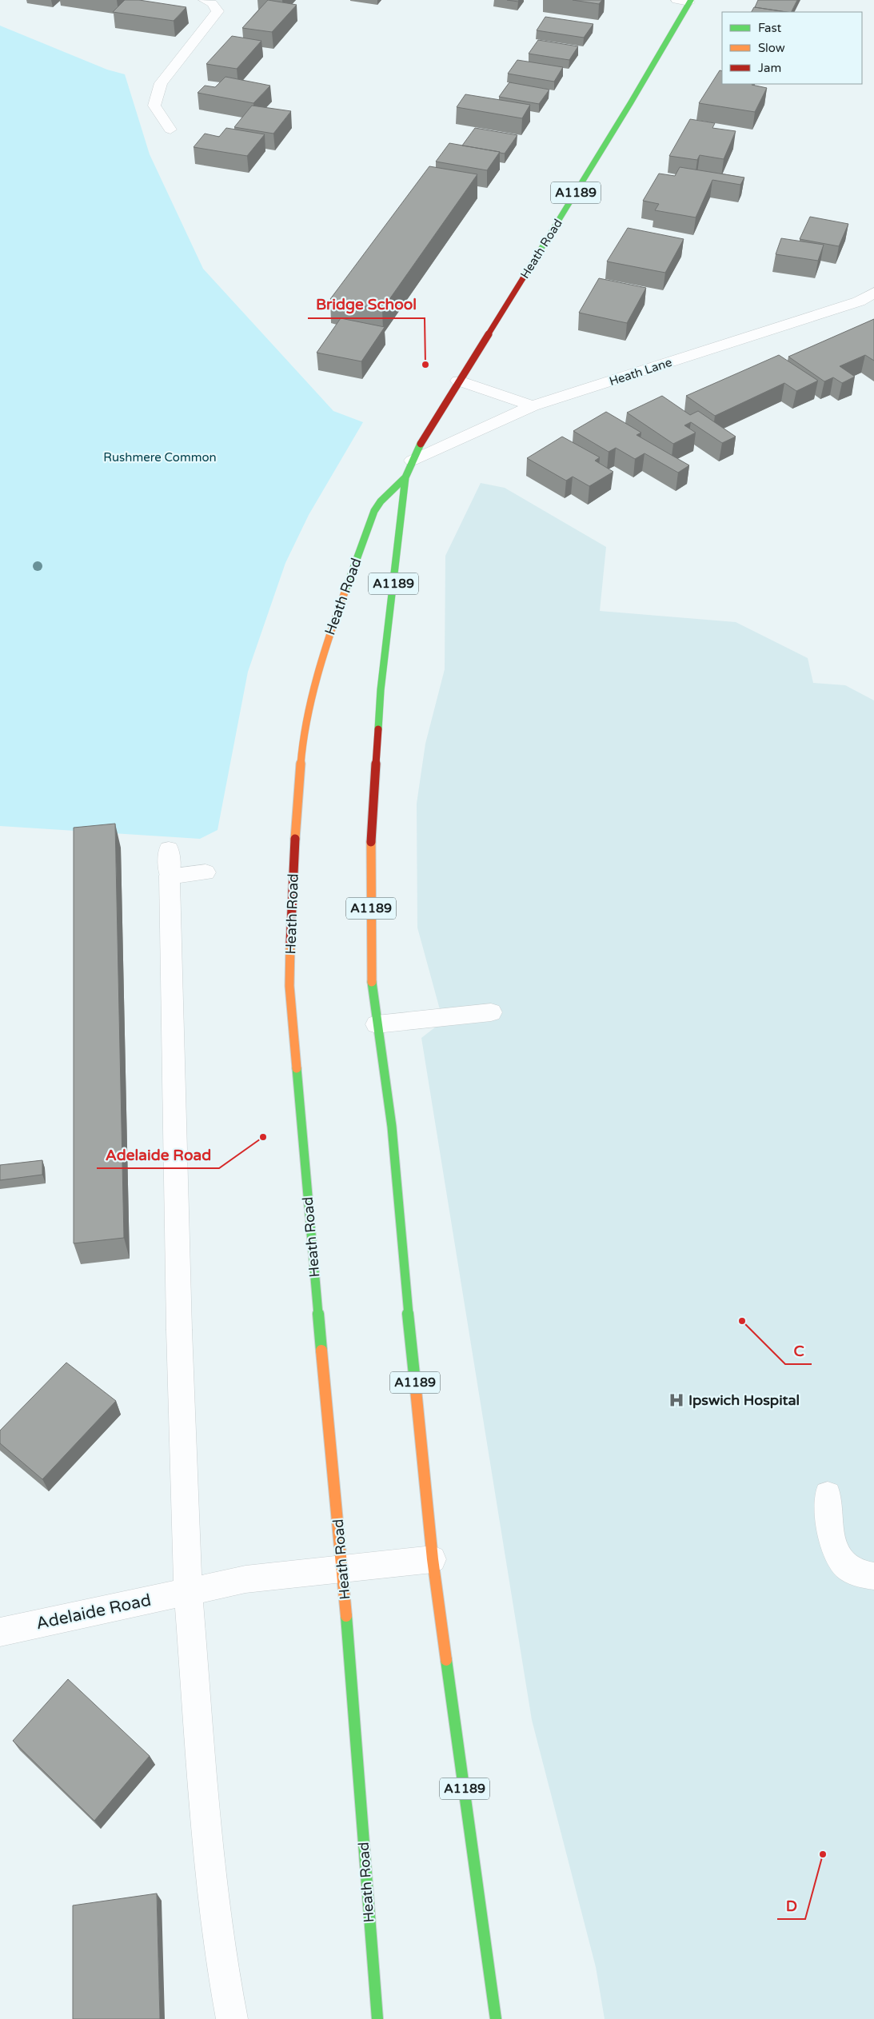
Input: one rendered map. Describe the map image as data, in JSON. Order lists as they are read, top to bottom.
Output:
{
  "streets": {
    "main road": ["A1189", "Heath Road"],
    "street": ["Heath Lane", "Adelaide Road"]
  },
  "crossings": [
    ["Heath Road", "Heath Lane"],
    ["Heath Road", "Adelaide Road"]
  ],
  "parks": ["Rushmere Common"],
  "places": {
    "other": [
      "Bridge School",
      "Adelaide Road",
      "C",
      "D"
    ],
    "hospital": ["Ipswich Hospital"]
  },
  "legend": ["Fast", "Slow", "Jam"]
}
